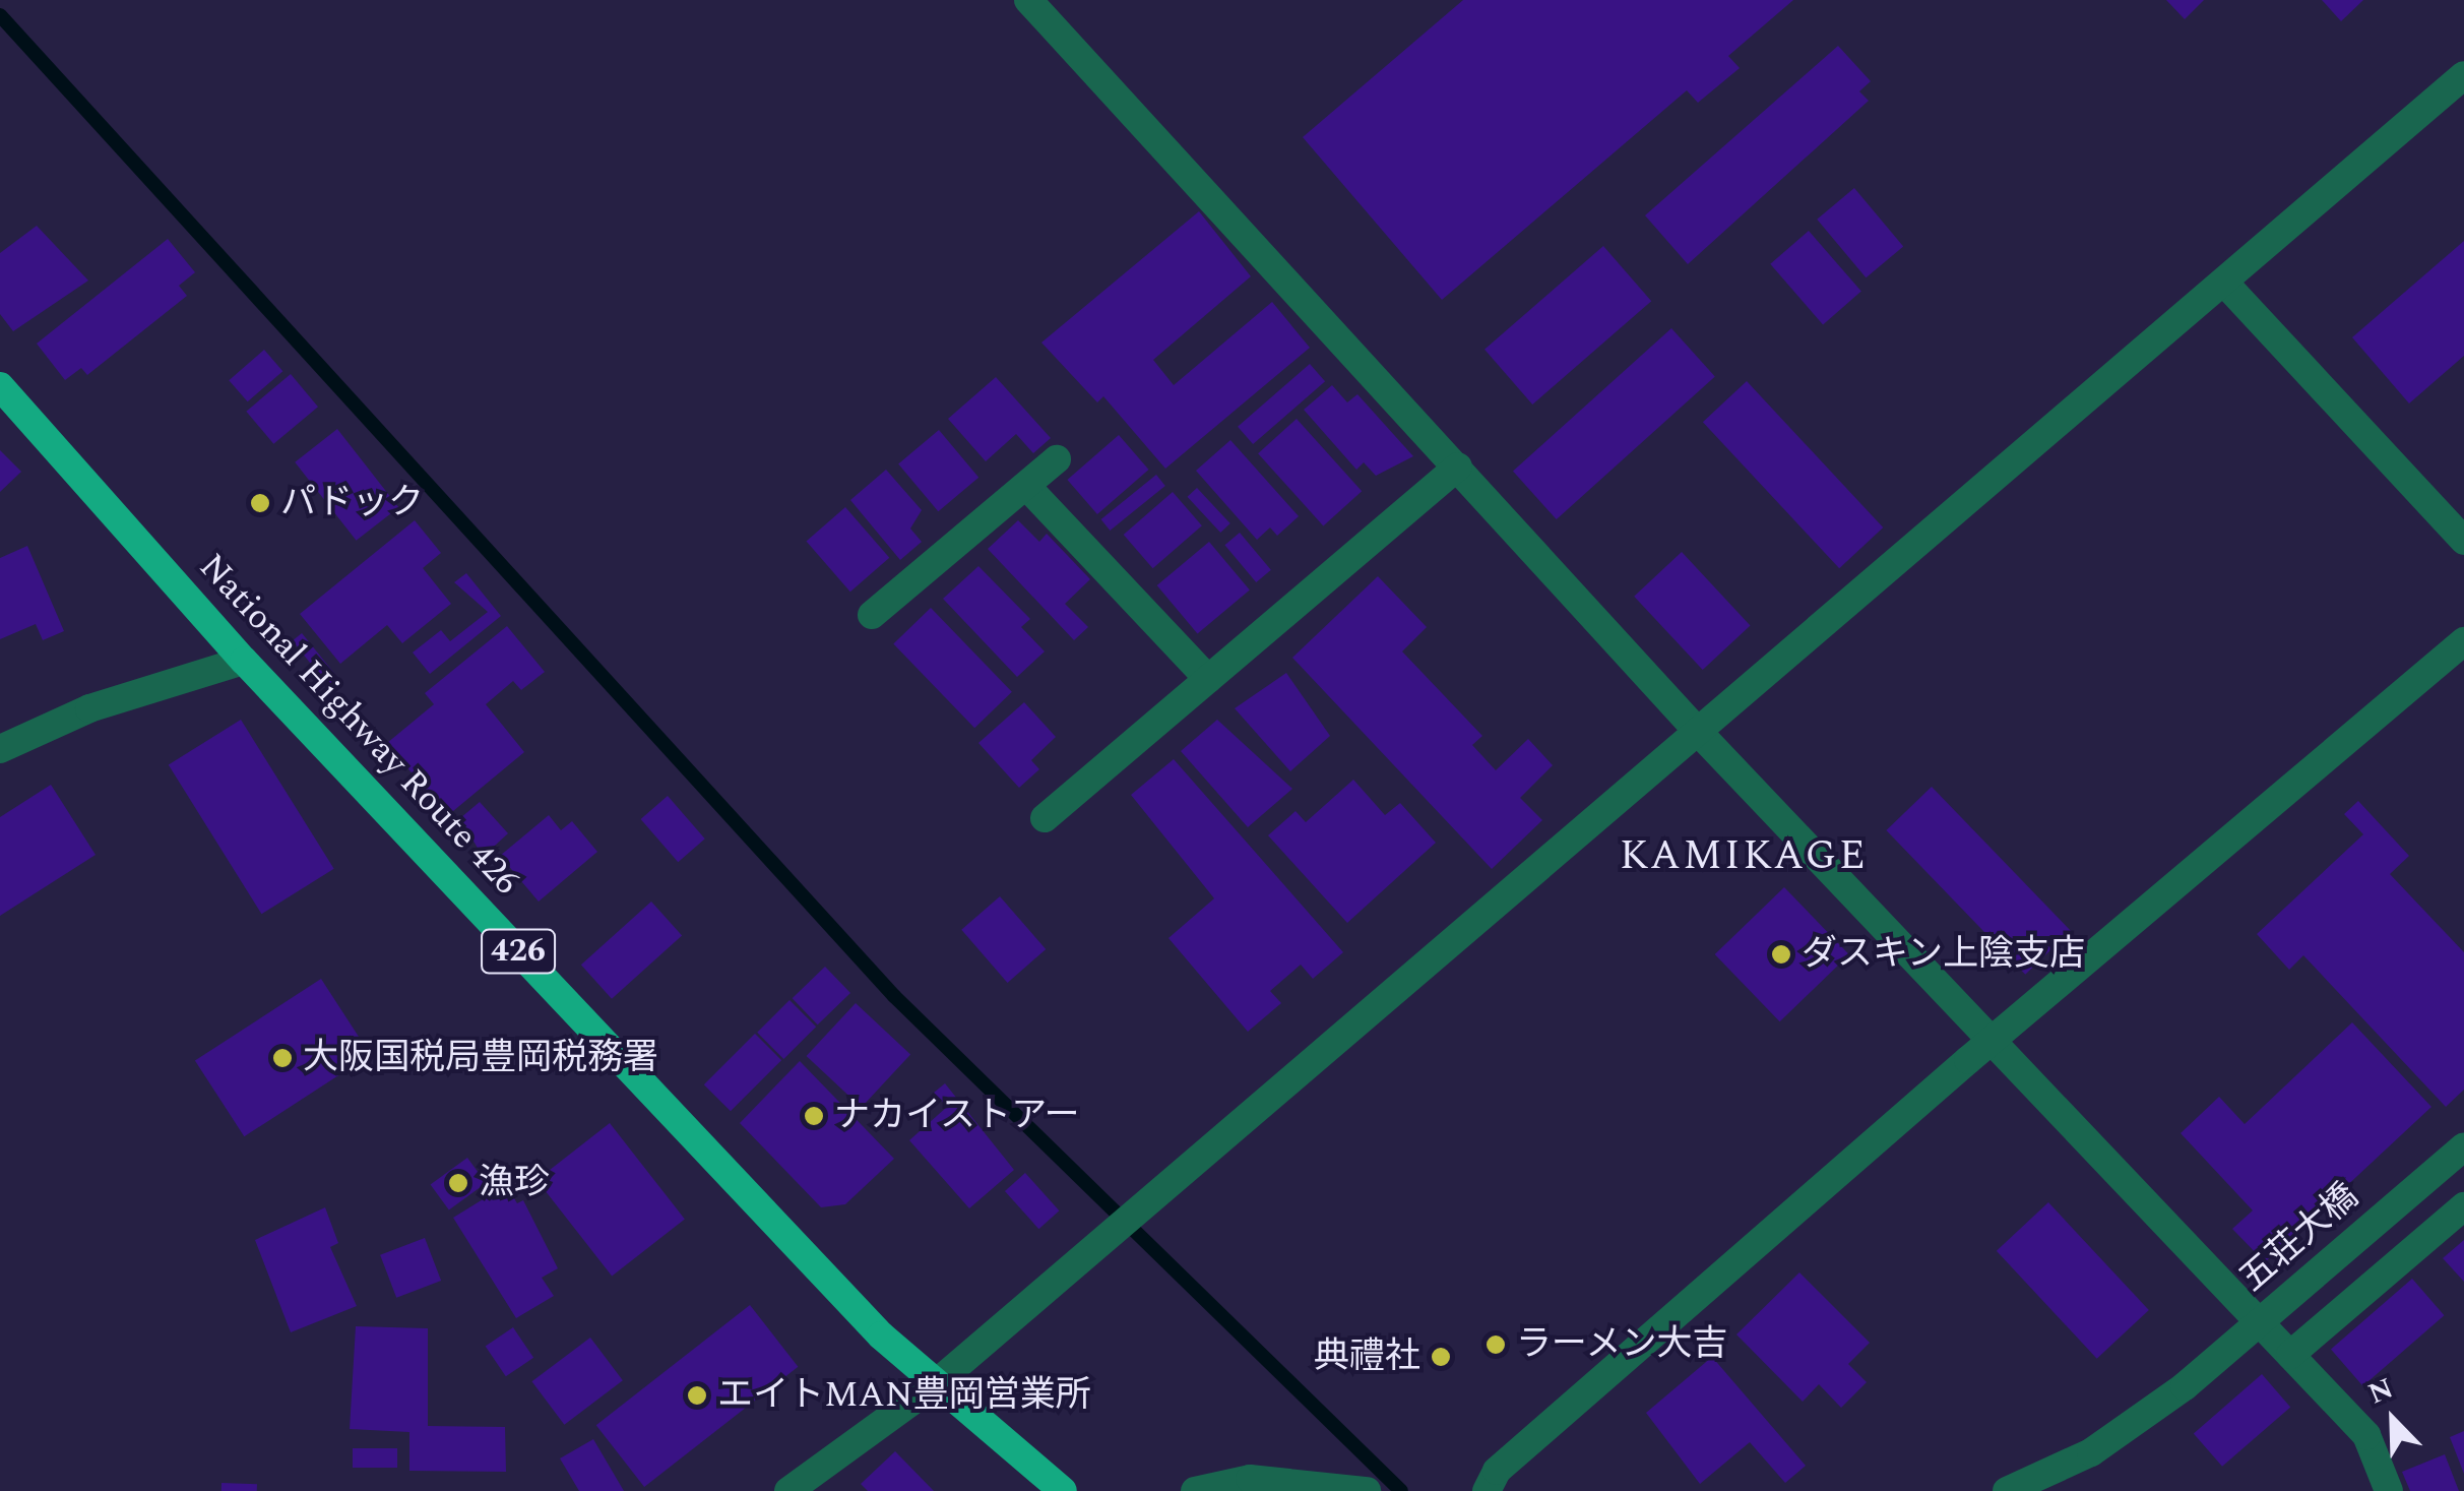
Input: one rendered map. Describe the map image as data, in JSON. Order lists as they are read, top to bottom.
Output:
{
  "streets": {
    "highway": ["National Highway Route 426", "426"],
    "street": ["五荘大橋"]
  },
  "districts": ["KAMIKAGE"],
  "places": [
    "パドック",
    "ダスキン上陰支店",
    "大阪国税局豊岡税務署",
    "ナカイストアー",
    "漁珍",
    "ラーメン大吉",
    "典禮社",
    "エイトMAN豊岡営業所"
  ],
  "north": "top left"
}
